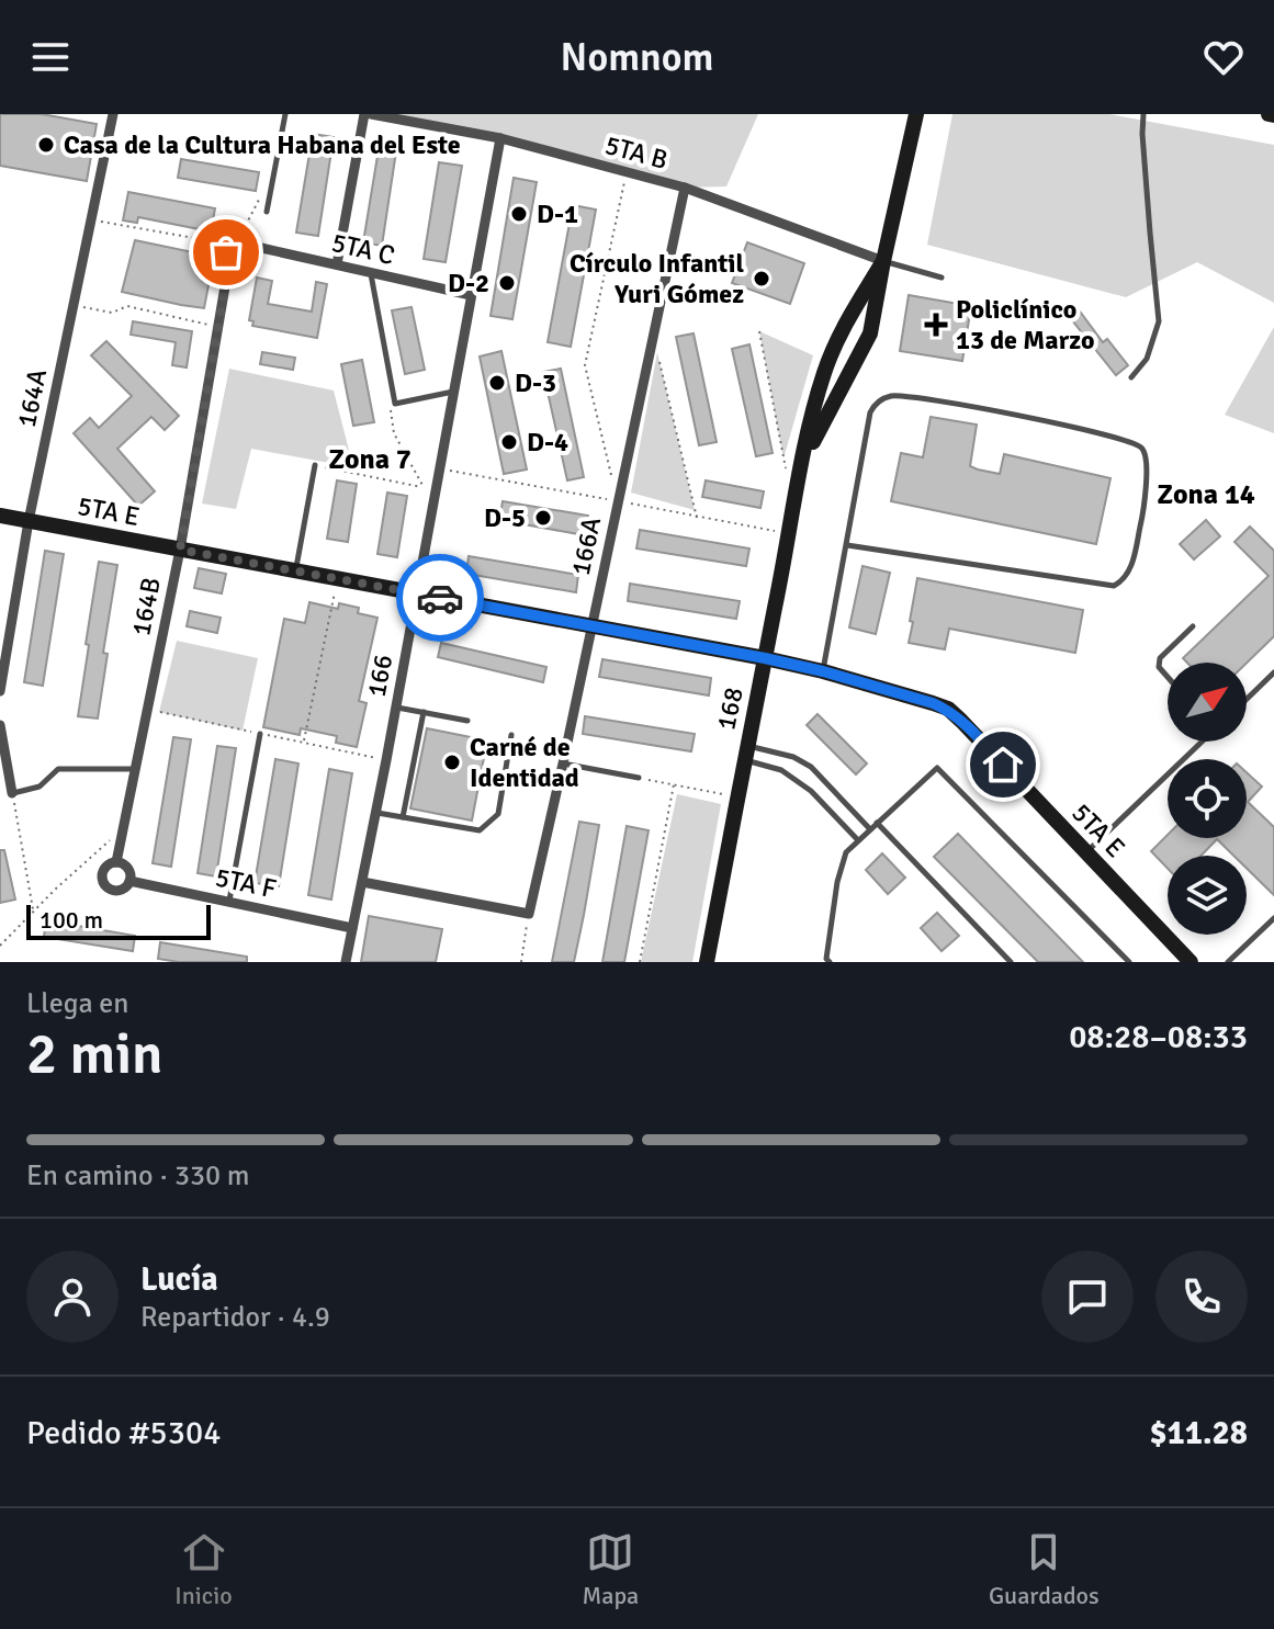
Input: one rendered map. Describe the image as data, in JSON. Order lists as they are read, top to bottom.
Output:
{
  "streets": {
    "street": [
      "5TA B",
      "5TA C",
      "164A",
      "5TA E",
      "166A",
      "164B",
      "166",
      "168",
      "5TA F"
    ]
  },
  "crossings": [
    ["5TA B", "166A"],
    ["5TA B", "166"],
    ["5TA B", "168"],
    ["5TA C", "164B"],
    ["5TA C", "166"],
    ["164A", "5TA E"],
    ["5TA E", "166A"],
    ["5TA E", "164B"],
    ["5TA E", "166"],
    ["5TA E", "168"],
    ["164B", "5TA F"],
    ["166", "5TA F"]
  ],
  "districts": ["Zona 7", "Zona 14"],
  "places": {
    "other": [
      "Casa de la Cultura Habana del Este",
      "D-1",
      "Círculo Infantil Yuri Gómez",
      "D-2",
      "D-3",
      "D-4",
      "D-5",
      "Carné de Identidad"
    ],
    "health": ["Policlínico 13 de Marzo"]
  },
  "scale_bar": "100 m",
  "north": "top right",
  "page": {
    "header": "Nomnom",
    "scale": "100 m",
    "heading": ["2 min", "Llega en", "08:28–08:33"],
    "panel": [
      "Lucía",
      "Repartidor · 4.9",
      "Pedido #5304",
      "$11.28"
    ],
    "bar": "En camino · 330 m",
    "tabs": ["Inicio", "Mapa", "Guardados"]
  }
}
